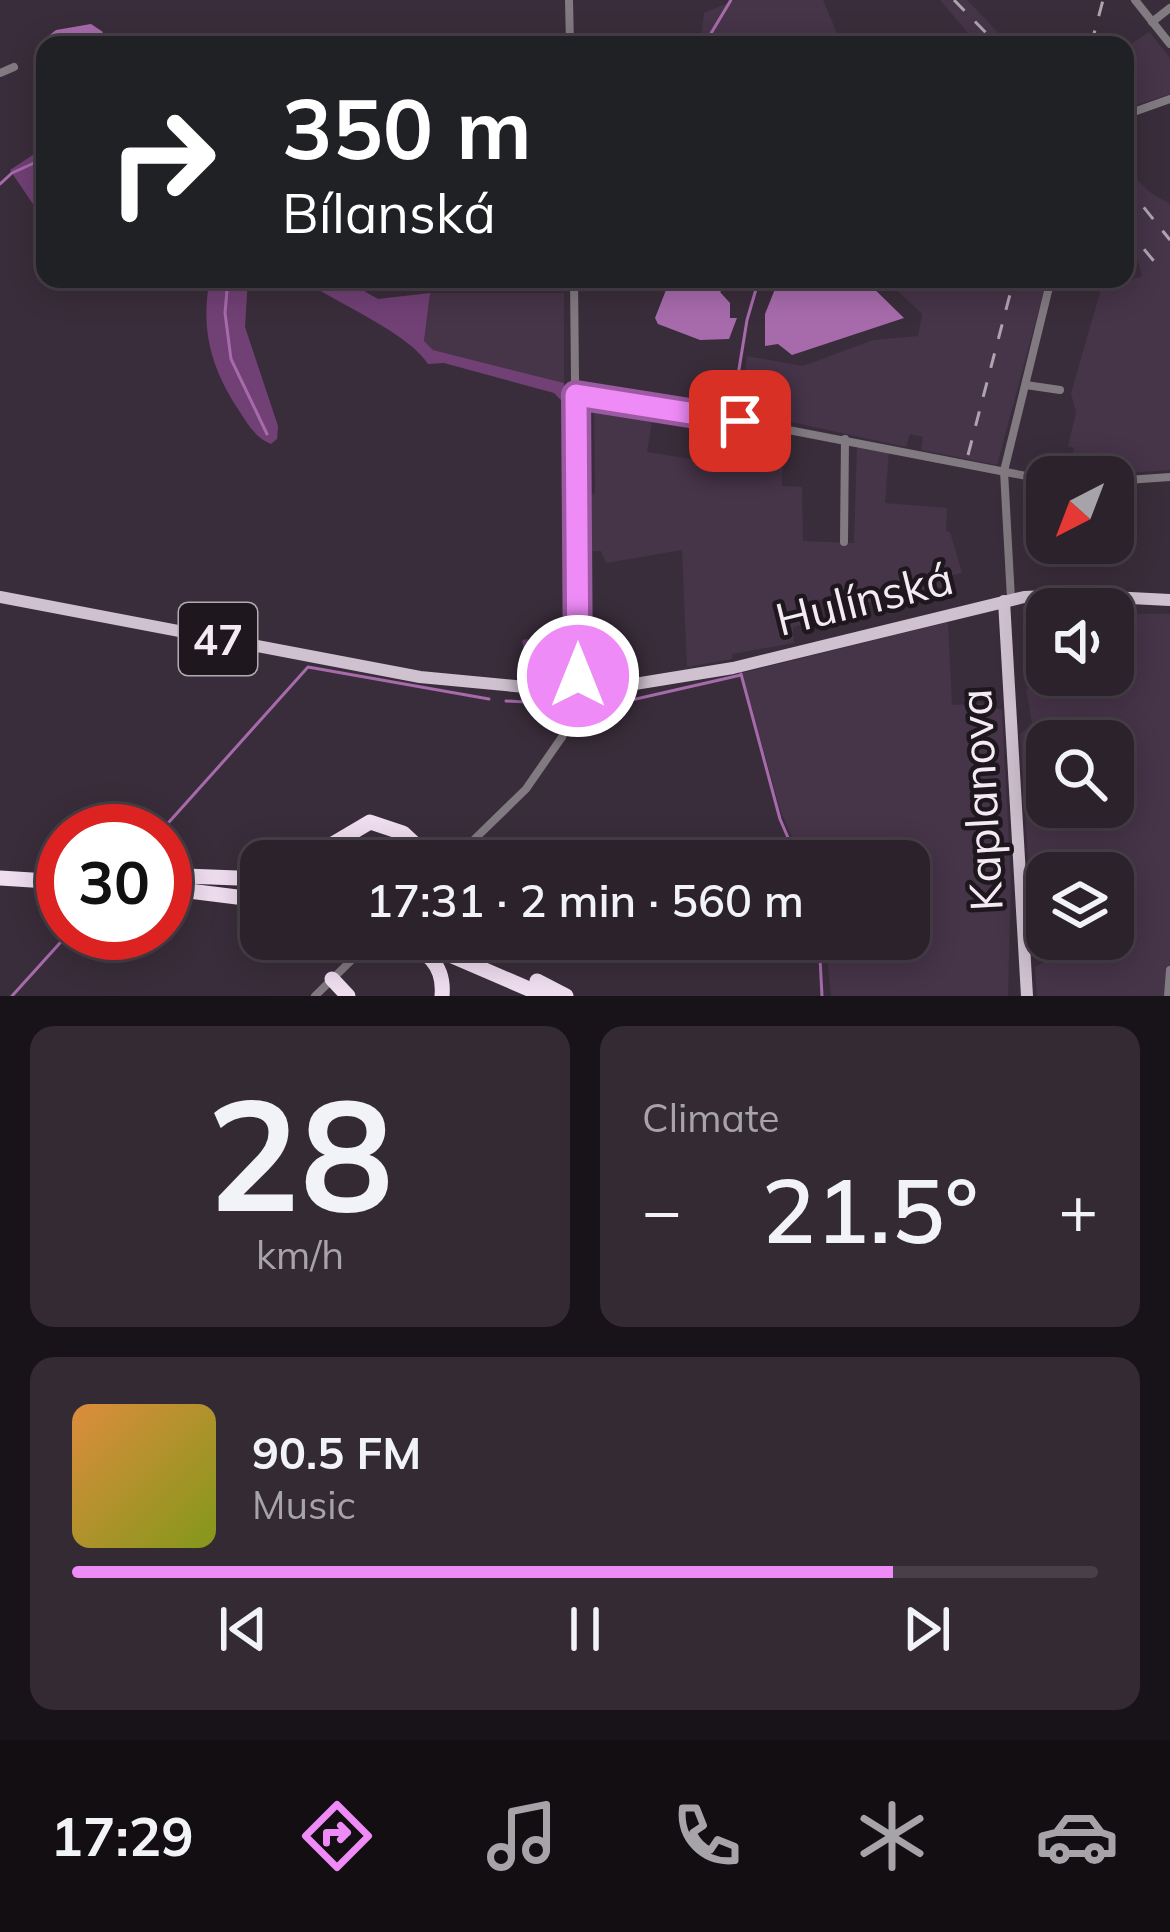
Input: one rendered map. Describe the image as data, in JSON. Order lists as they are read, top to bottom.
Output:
{
  "streets": {
    "main road": ["Hulínská", "47", "Kaplanova"]
  },
  "crossings": [
    ["Hulínská", "47"],
    ["Hulínská", "Kaplanova"]
  ],
  "north": "bottom left",
  "page": {
    "turn": ["350 m", "Bílanská"],
    "limit": "30",
    "trip": "17:31 · 2 min · 560 m",
    "tile": [
      ["28", "km/h"],
      "Climate"
    ],
    "heat": ["−", "21.5°", "+"],
    "song": ["90.5 FM", "Music"],
    "tabs": "17:29"
  }
}
